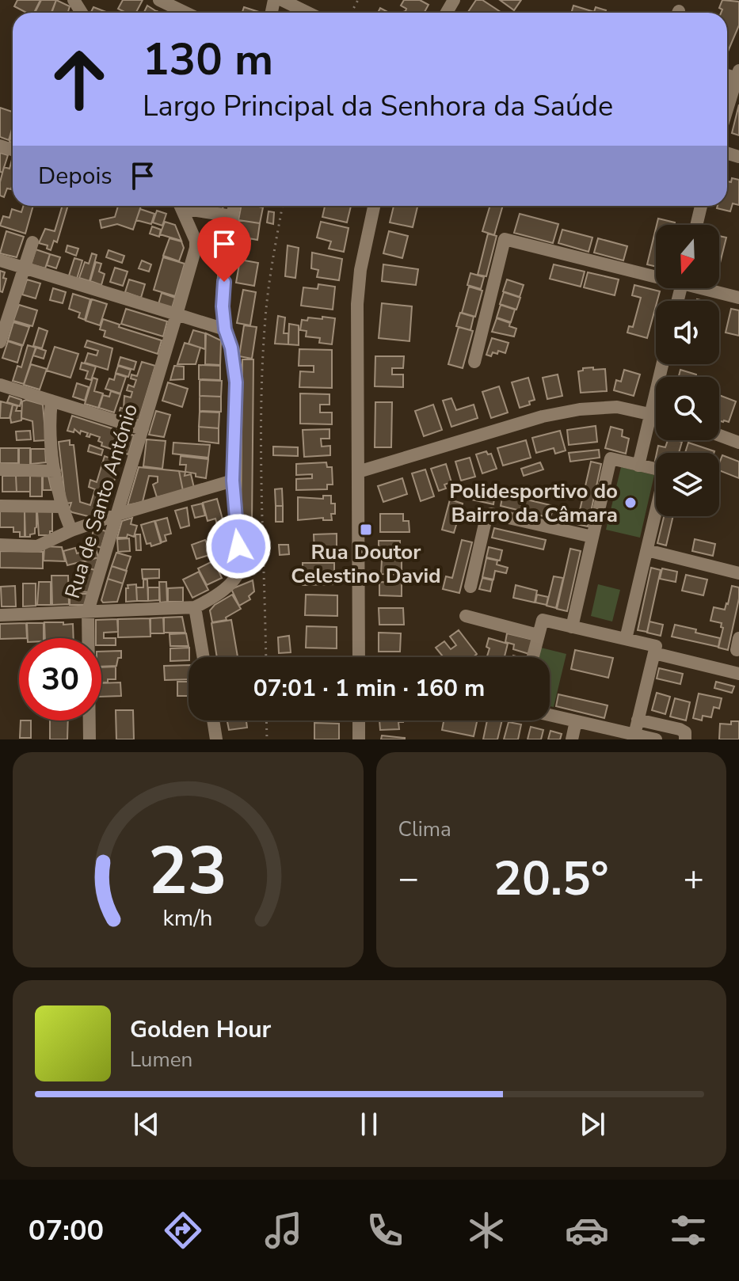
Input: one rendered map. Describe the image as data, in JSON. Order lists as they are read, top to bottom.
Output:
{
  "streets": {
    "street": ["Rua de Santo António"]
  },
  "places": {
    "other": ["Polidesportivo do Bairro da Câmara"],
    "transit": ["Rua Doutor Celestino David"]
  },
  "north": "bottom",
  "page": {
    "turn": ["130 m", "Largo Principal da Senhora da Saúde"],
    "then": "Depois",
    "limit": "30",
    "trip": "07:01 · 1 min · 160 m",
    "tile": "Clima",
    "heat": ["−", "20.5°", "+"],
    "song": ["Golden Hour", "Lumen"],
    "tabs": "07:00",
    "gauge": ["23", "km/h"]
  }
}
